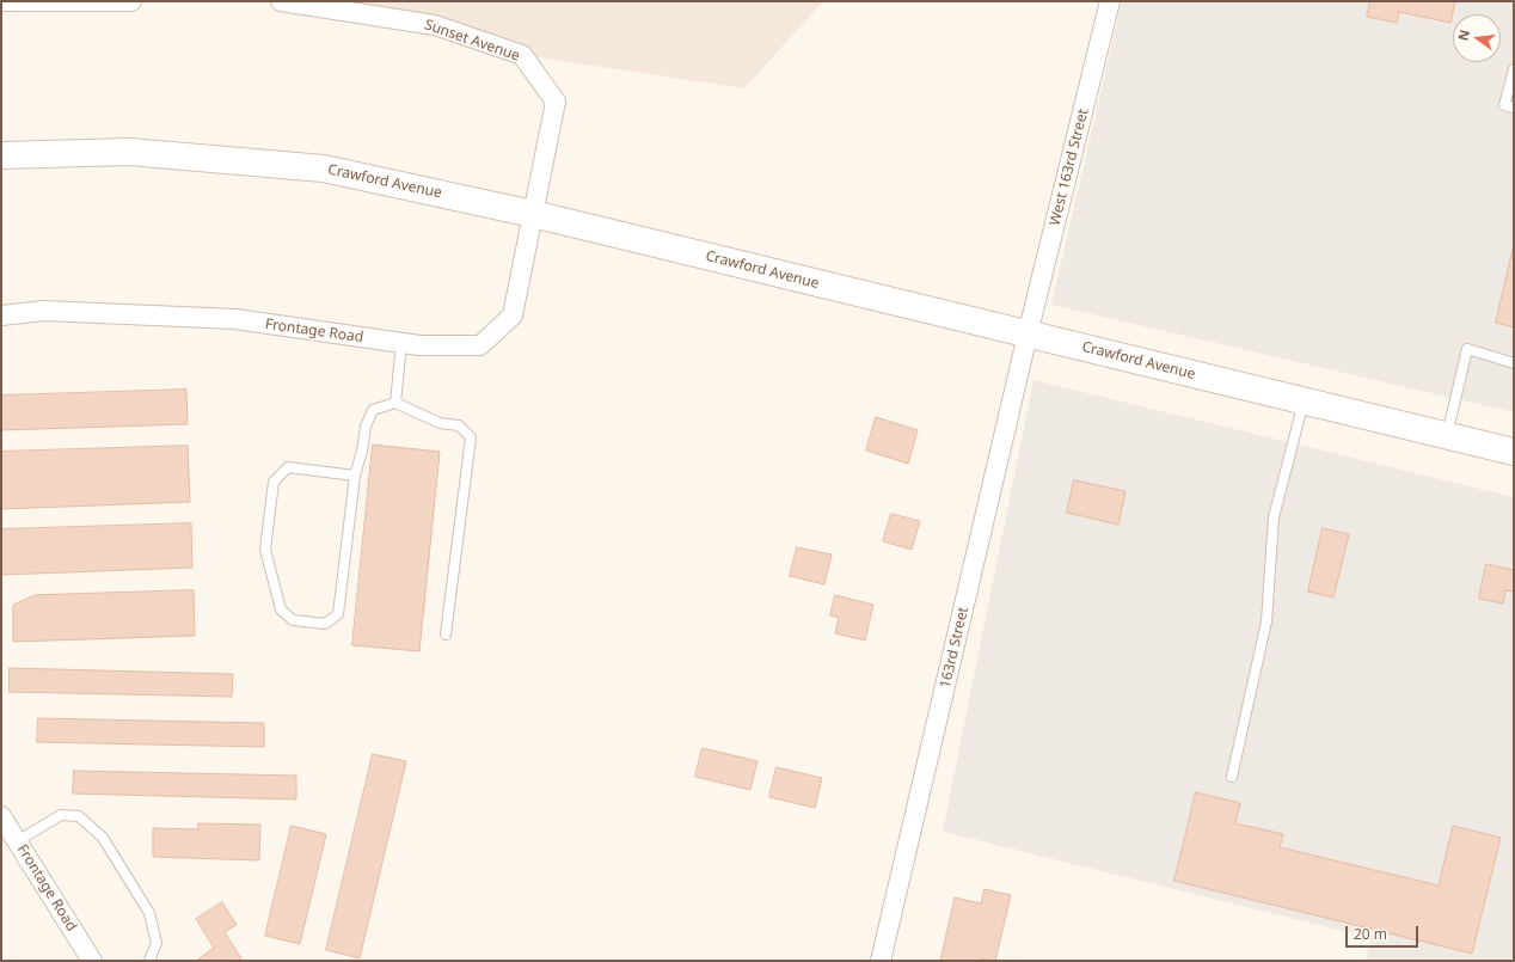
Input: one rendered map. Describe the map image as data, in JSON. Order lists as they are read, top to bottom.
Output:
{
  "streets": {
    "main road": ["Crawford Avenue"],
    "street": [
      "Sunset Avenue",
      "West 163rd Street",
      "Frontage Road",
      "163rd Street"
    ]
  },
  "crossings": [
    ["Sunset Avenue", "Crawford Avenue"],
    ["Sunset Avenue", "Frontage Road"],
    ["West 163rd Street", "Crawford Avenue"],
    ["West 163rd Street", "163rd Street"],
    ["Crawford Avenue", "Frontage Road"],
    ["Crawford Avenue", "163rd Street"]
  ],
  "scale_bar": "20 m",
  "north": "left"
}
